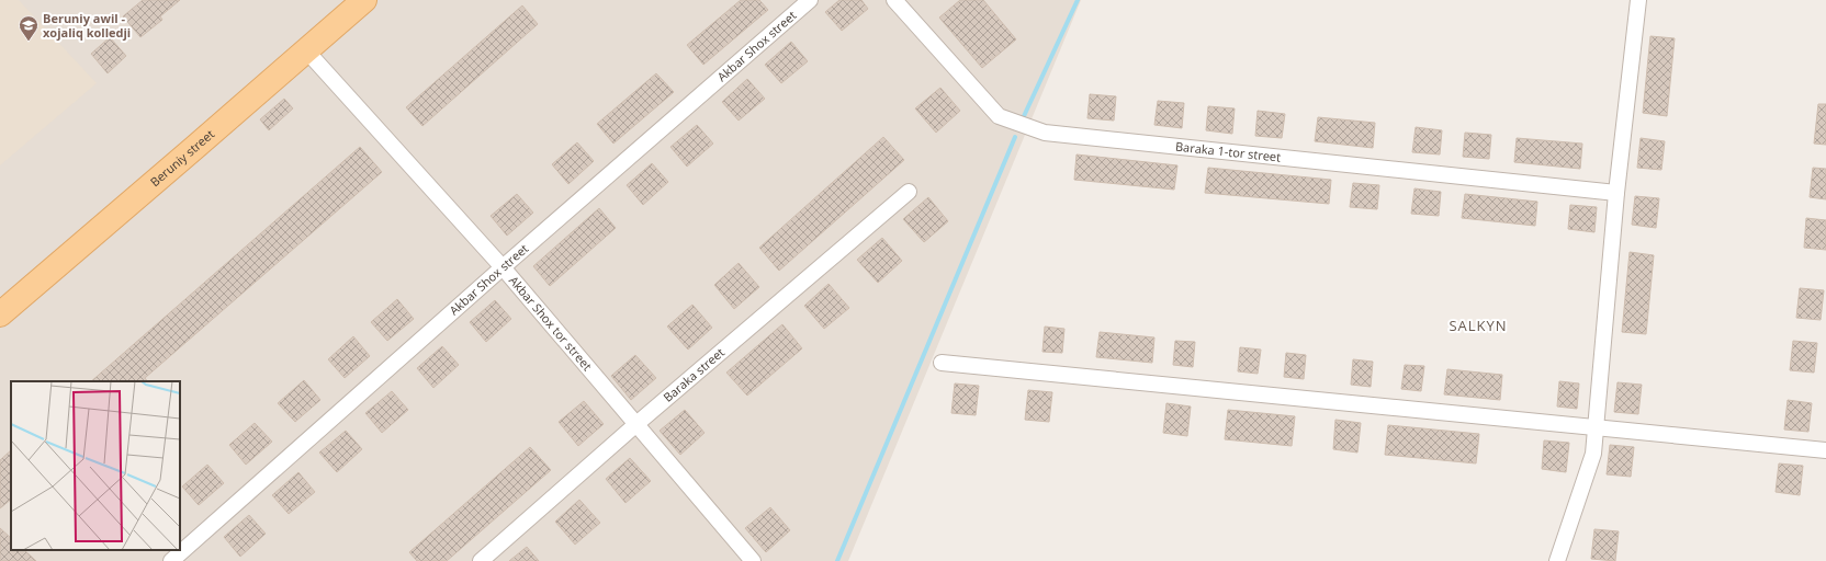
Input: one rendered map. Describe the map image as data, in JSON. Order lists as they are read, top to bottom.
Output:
{
  "streets": {
    "main road": ["Beruniy street"],
    "street": [
      "Akbar Shox street",
      "Baraka 1-tor street",
      "Akbar Shox tor street",
      "Baraka street"
    ]
  },
  "crossings": [
    ["Akbar Shox street", "Akbar Shox tor street"],
    ["Beruniy street", "Akbar Shox tor street"],
    ["Akbar Shox tor street", "Baraka street"]
  ],
  "districts": ["SALKYN"],
  "places": {
    "school or university": ["Beruniy awil - xojaliq kolledji"]
  }
}
